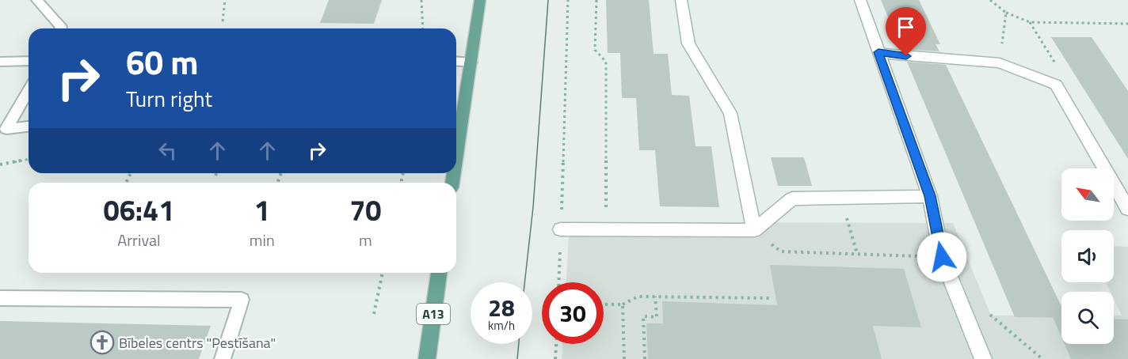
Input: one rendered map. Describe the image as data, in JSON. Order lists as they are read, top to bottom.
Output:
{
  "streets": {
    "main road": ["A13"]
  },
  "places": {
    "church": ["Bībeles centrs \"Pestīšana\""]
  },
  "north": "top left",
  "page": {
    "turn": ["60 m", "Turn right"],
    "eta": [
      "06:41",
      "Arrival",
      "1",
      "min",
      "70",
      "m"
    ],
    "speed": "28 km/h",
    "limit": "30"
  }
}
